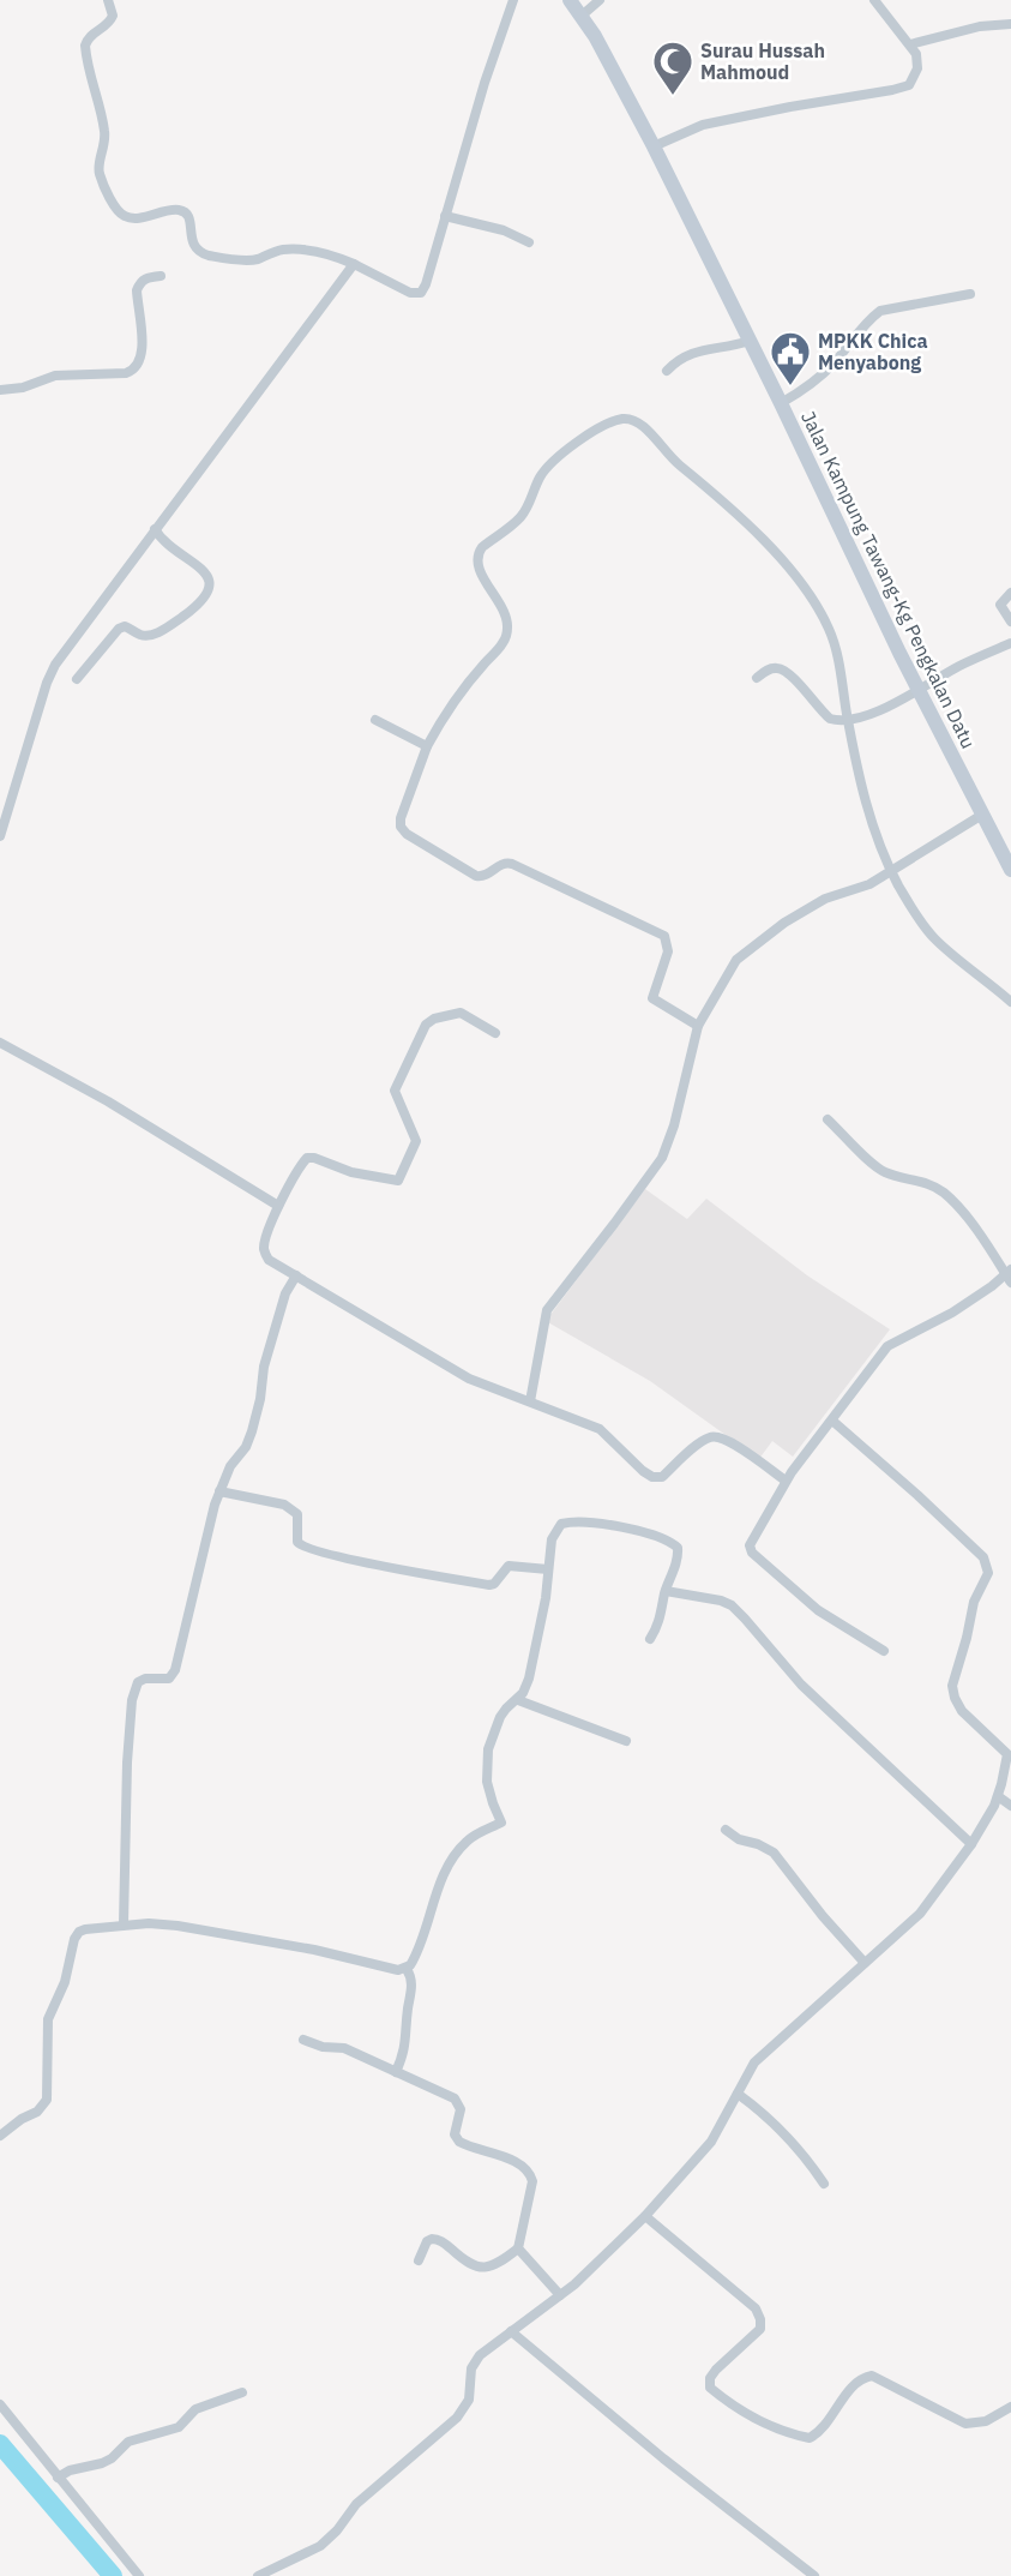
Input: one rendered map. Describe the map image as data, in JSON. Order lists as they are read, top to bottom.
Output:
{
  "streets": {
    "street": ["Jalan Kampung Tawang-Kg Pengkalan Datu"]
  },
  "places": {
    "mosque": ["Surau Hussah Mahmoud"],
    "public building": ["MPKK Chica Menyabong"]
  }
}
